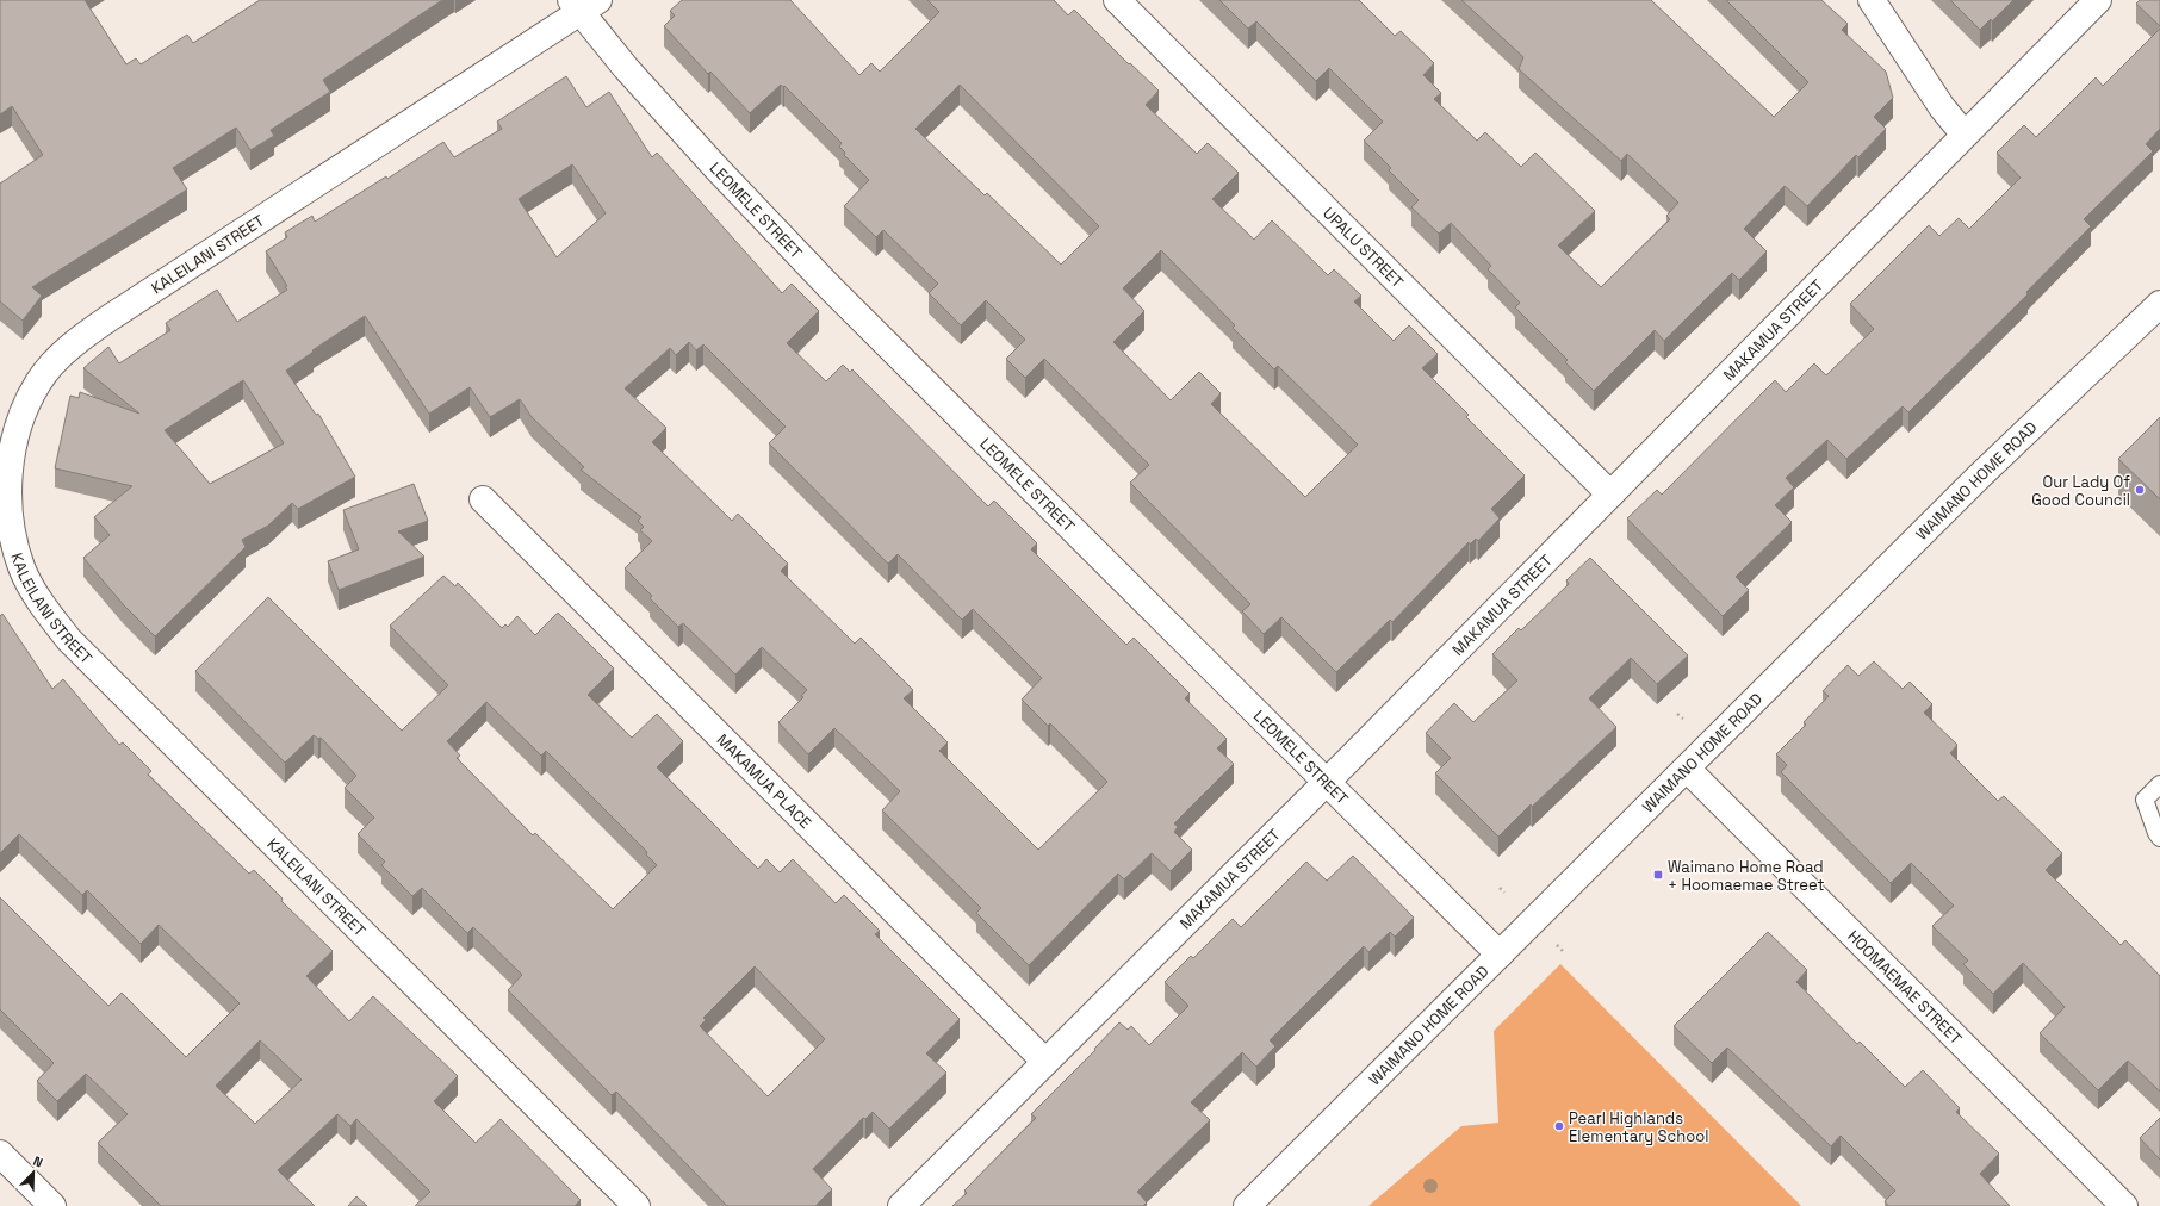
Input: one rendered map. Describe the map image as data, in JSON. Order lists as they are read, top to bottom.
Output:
{
  "streets": {
    "street": [
      "LEOMELE STREET",
      "UPALU STREET",
      "KALEILANI STREET",
      "MAKAMUA STREET",
      "WAIMANO HOME ROAD",
      "MAKAMUA PLACE",
      "HOOMAEMAE STREET"
    ]
  },
  "crossings": [
    ["LEOMELE STREET", "KALEILANI STREET"],
    ["LEOMELE STREET", "MAKAMUA STREET"],
    ["LEOMELE STREET", "WAIMANO HOME ROAD"],
    ["UPALU STREET", "MAKAMUA STREET"],
    ["MAKAMUA STREET", "MAKAMUA PLACE"],
    ["WAIMANO HOME ROAD", "HOOMAEMAE STREET"]
  ],
  "places": {
    "other": ["Our Lady Of Good Council", "Pearl Highlands Elementary School"],
    "transit": ["Waimano Home Road + Hoomaemae Street"]
  },
  "north": "top right"
}
